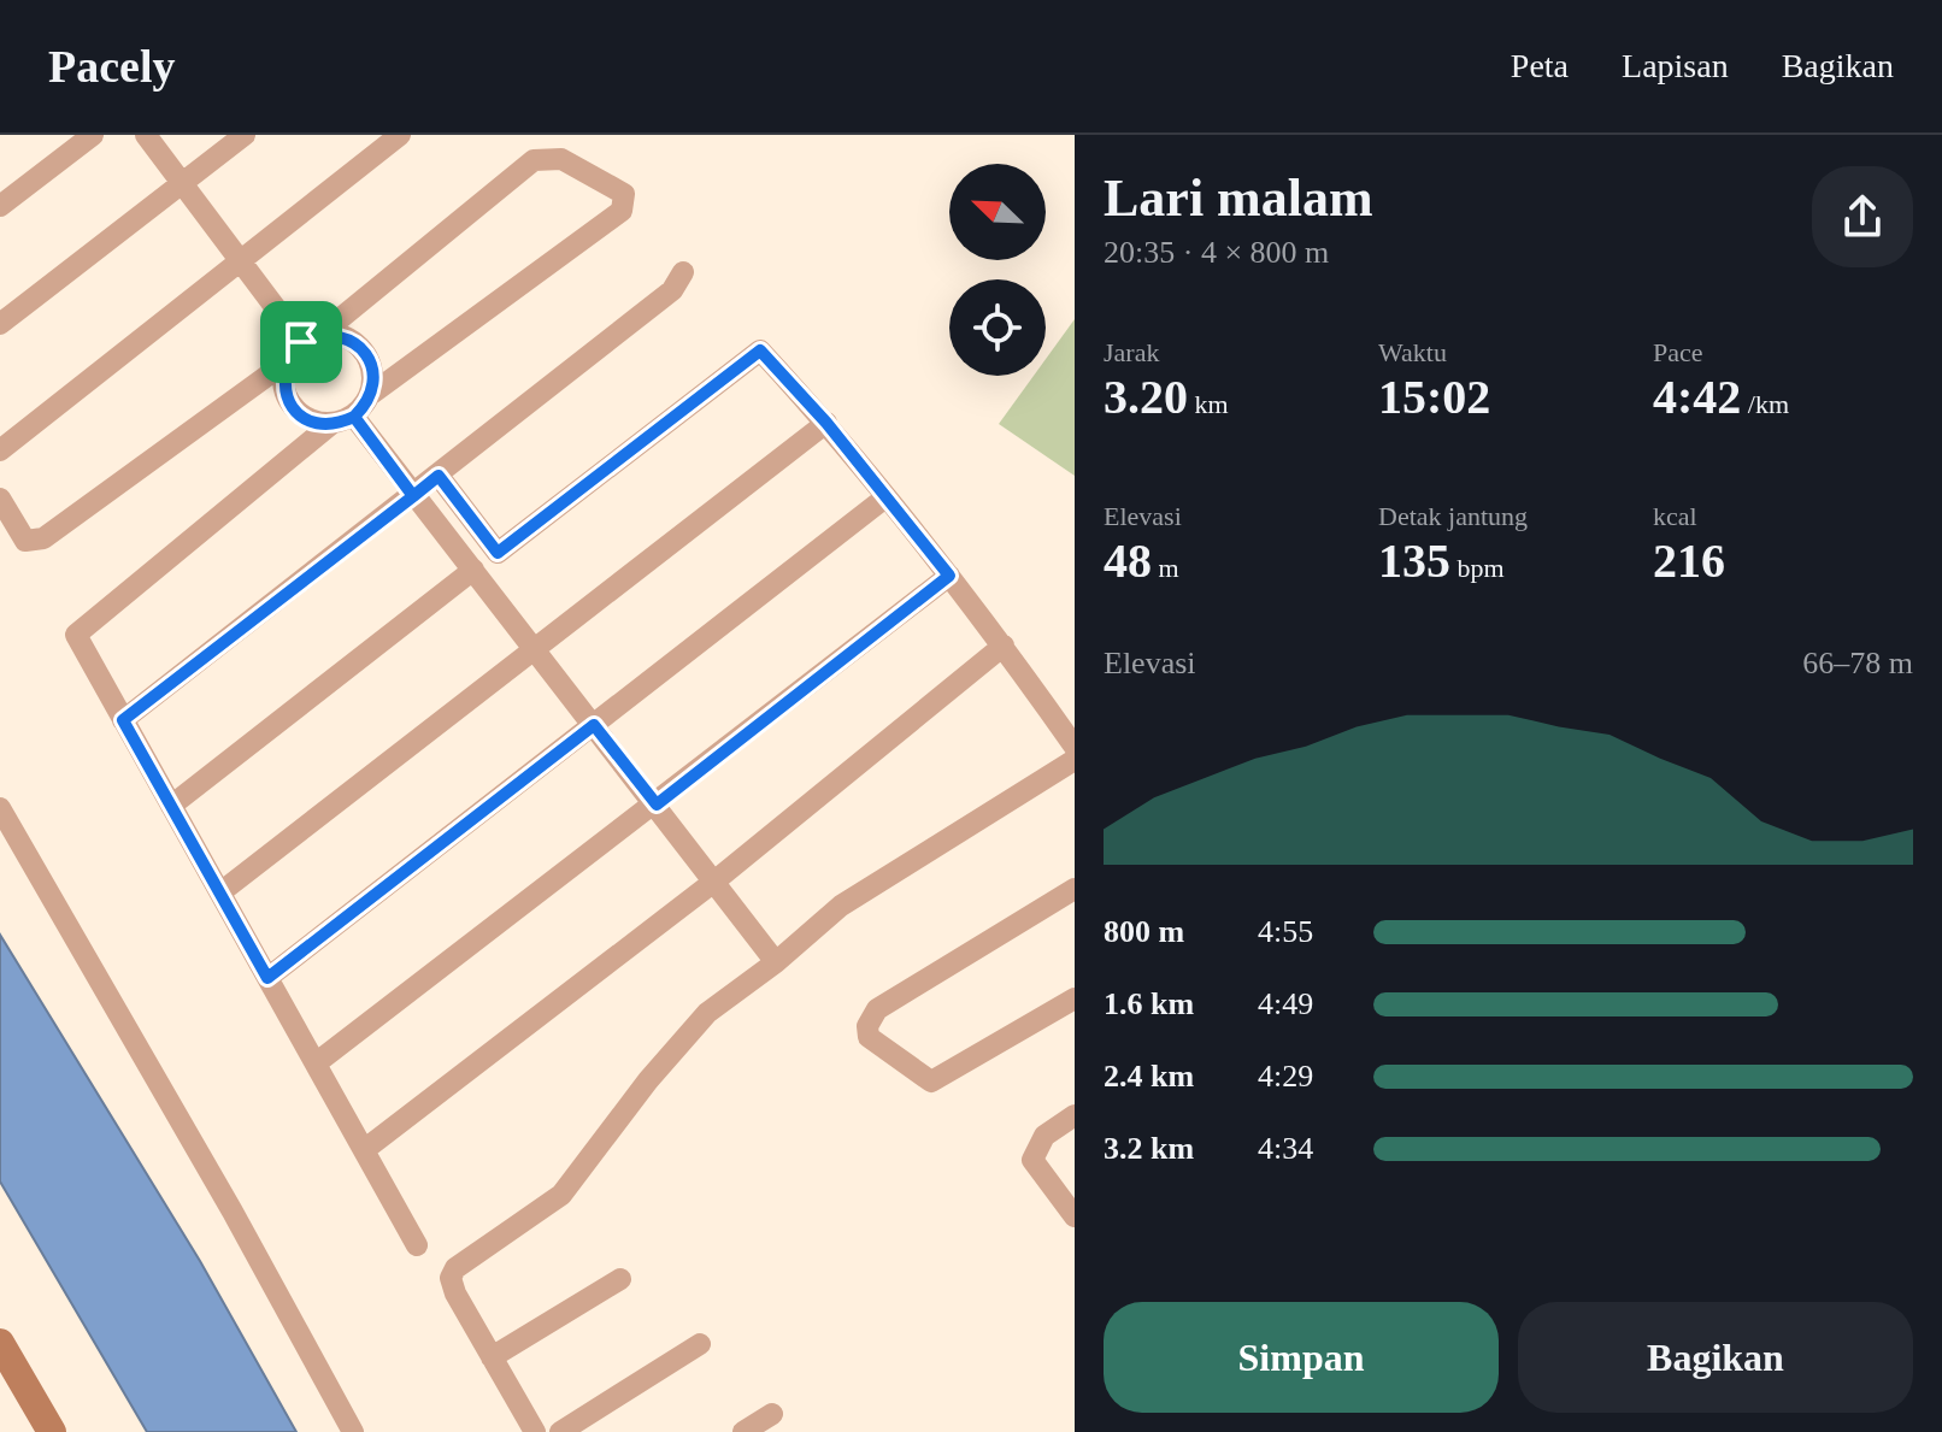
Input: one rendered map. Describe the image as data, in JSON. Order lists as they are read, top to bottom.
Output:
{
  "north": "top left",
  "page": {
    "header": "Pacely",
    "nav": ["Peta", "Lapisan", "Bagikan"],
    "heading": ["Lari malam", "20:35 · 4 × 800 m"],
    "stats": [
      ["Jarak", "3.20 km"],
      ["Waktu", "15:02"],
      ["Pace", "4:42 /km"],
      ["Elevasi", "48 m"],
      ["Detak jantung", "135 bpm"],
      ["kcal", "216"]
    ],
    "chart": ["Elevasi", "66–78 m"],
    "list": [
      {
        "name": "800 m",
        "note": "4:55"
      },
      {
        "name": "1.6 km",
        "note": "4:49"
      },
      {
        "name": "2.4 km",
        "note": "4:29"
      },
      {
        "name": "3.2 km",
        "note": "4:34"
      }
    ],
    "buttons": ["Simpan", "Bagikan"]
  }
}
